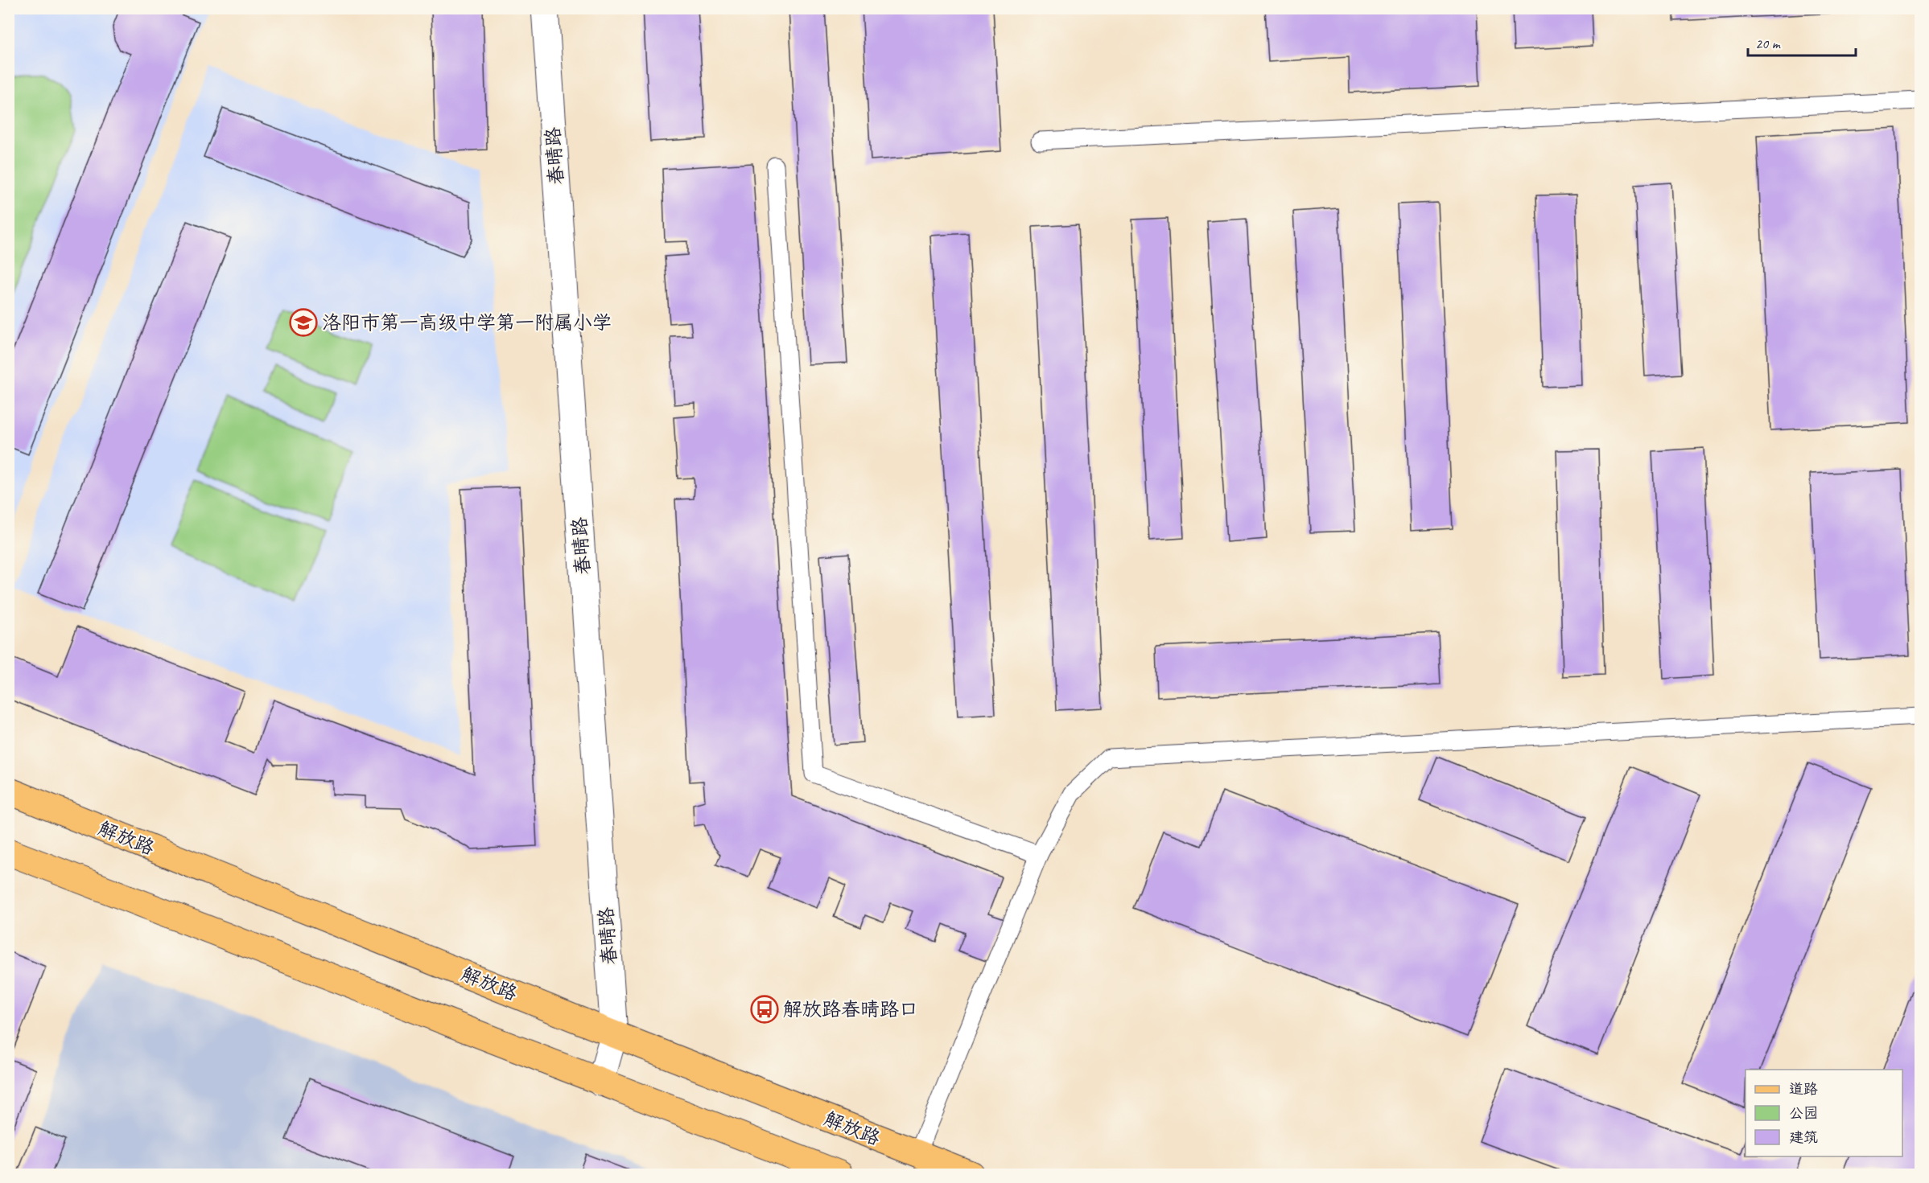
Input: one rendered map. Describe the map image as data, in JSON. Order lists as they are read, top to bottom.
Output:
{
  "streets": {
    "main road": ["解放路"],
    "street": ["春晴路"]
  },
  "crossings": [
    ["春晴路", "解放路"]
  ],
  "places": {
    "school or university": ["洛阳市第一高级中学第一附属小学"],
    "bus stop": ["解放路春晴路口"]
  },
  "legend": ["道路", "公园", "建筑"],
  "scale_bar": "20 m"
}
